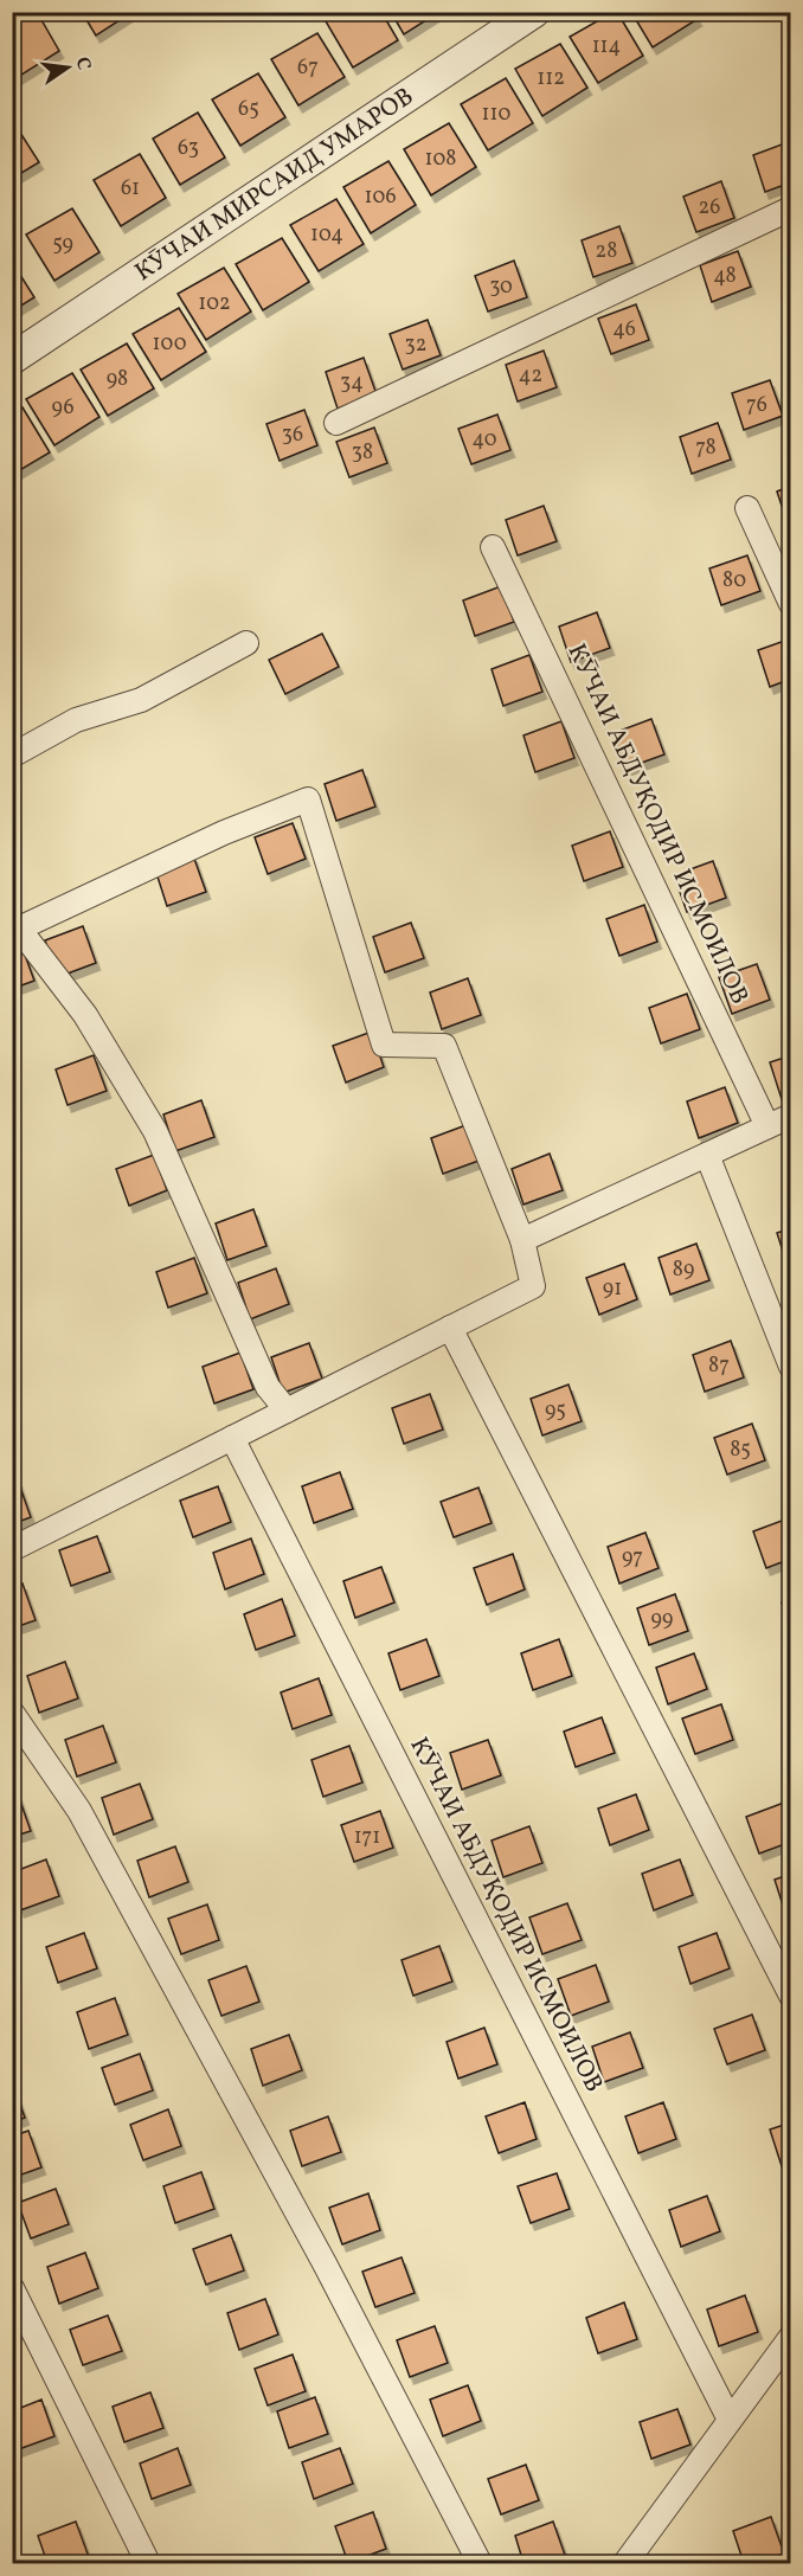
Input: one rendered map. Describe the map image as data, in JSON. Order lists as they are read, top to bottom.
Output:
{
  "streets": {
    "street": ["КӮЧАИ МИРСАИД УМАРОВ", "КӮЧАИ АБДУҚОДИР ИСМОИЛОВ"]
  },
  "house_numbers": [
    "114",
    "67",
    "112",
    "65",
    "110",
    "63",
    "108",
    "61",
    "106",
    "26",
    "104",
    "59",
    "28",
    "48",
    "30",
    "102",
    "46",
    "100",
    "32",
    "42",
    "98",
    "34",
    "76",
    "96",
    "36",
    "40",
    "78",
    "38",
    "80",
    "89",
    "91",
    "87",
    "95",
    "85",
    "97",
    "99",
    "171"
  ],
  "north": "right"
}
